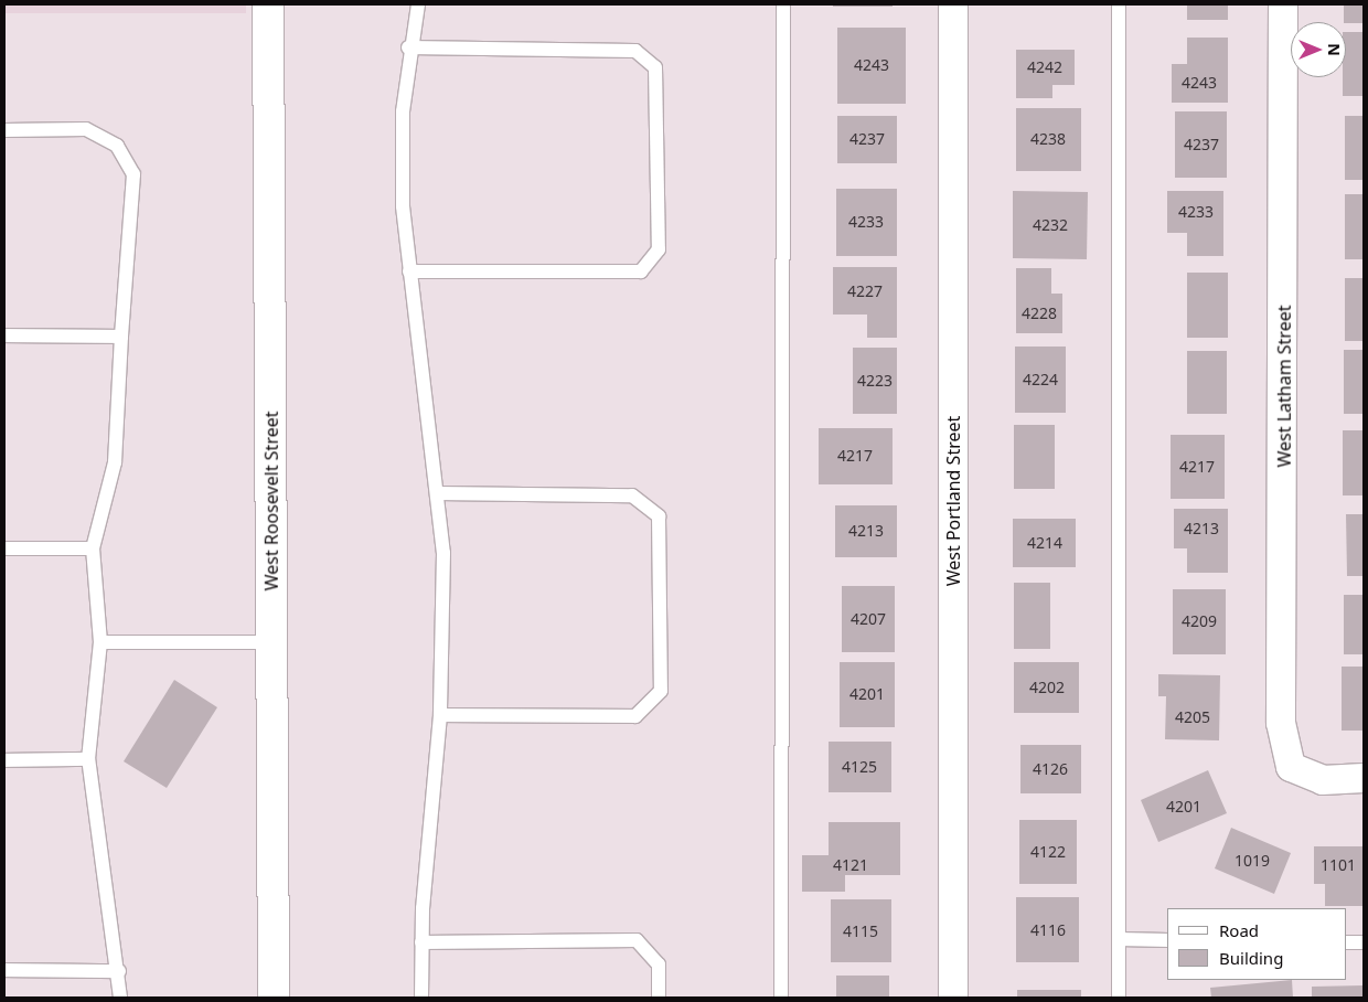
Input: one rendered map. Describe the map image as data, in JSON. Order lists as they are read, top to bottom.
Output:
{
  "streets": {
    "street": ["West Latham Street", "West Roosevelt Street", "West Portland Street"]
  },
  "house_numbers": [
    "4243",
    "4242",
    "4243",
    "4237",
    "4238",
    "4237",
    "4233",
    "4233",
    "4232",
    "4227",
    "4228",
    "4224",
    "4223",
    "4217",
    "4217",
    "4213",
    "4213",
    "4214",
    "4207",
    "4209",
    "4202",
    "4201",
    "4205",
    "4125",
    "4126",
    "4201",
    "4122",
    "1019",
    "4121",
    "1101",
    "4116",
    "4115"
  ],
  "legend": ["Road", "Building"],
  "north": "right"
}
